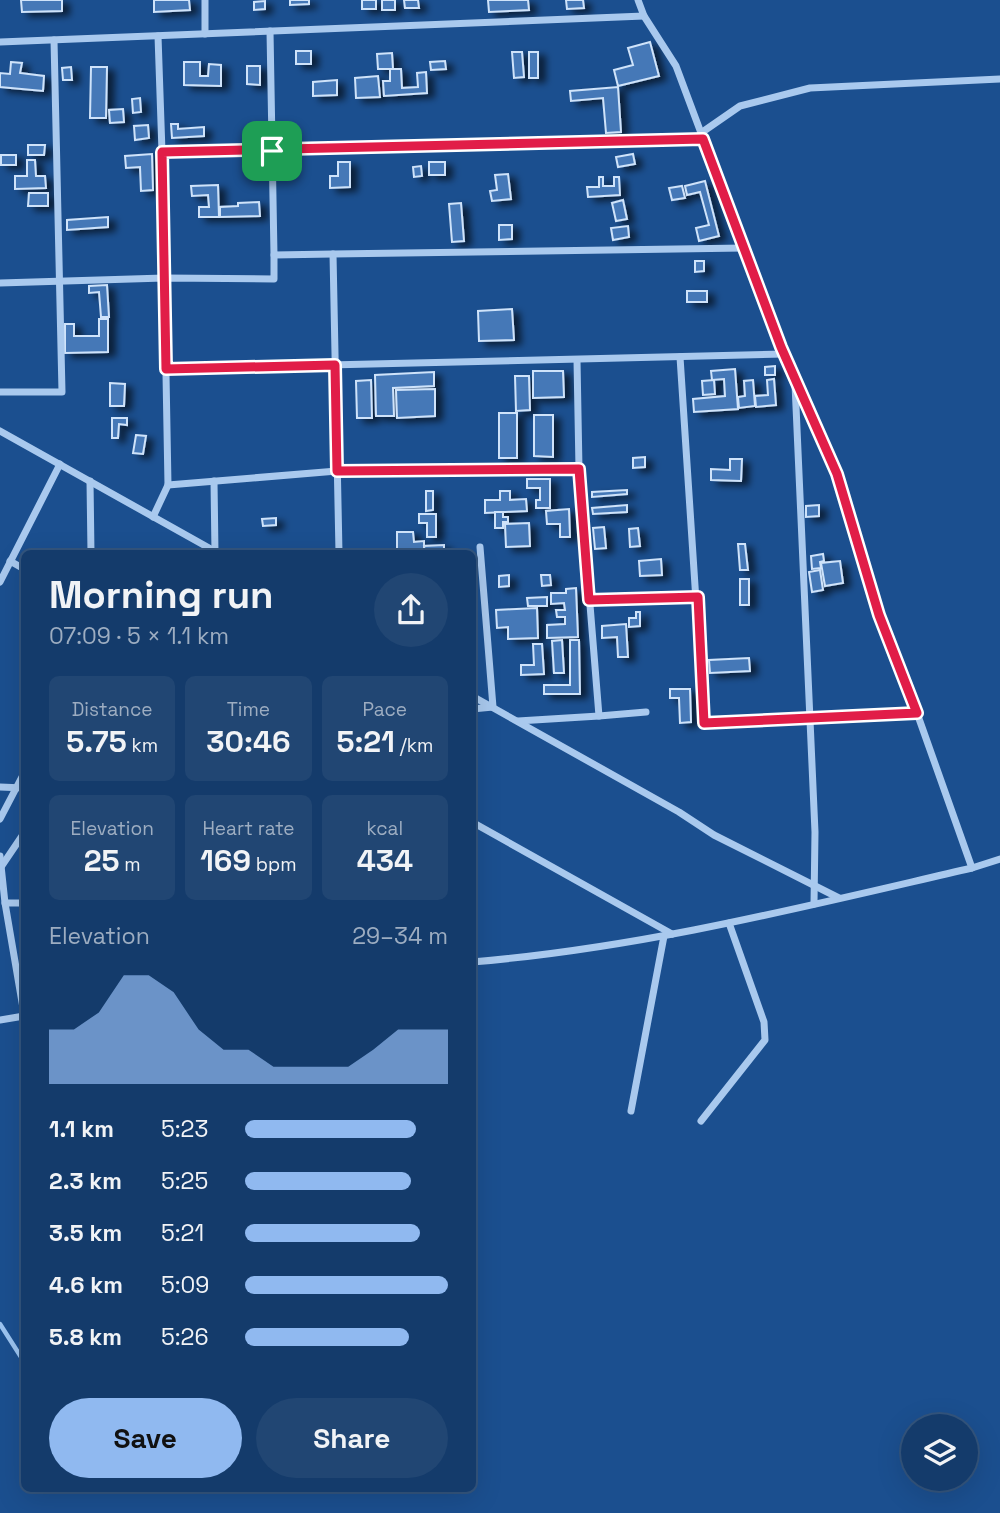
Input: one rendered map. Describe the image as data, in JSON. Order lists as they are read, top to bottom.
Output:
{
  "page": {
    "heading": ["Morning run", "07:09 · 5 × 1.1 km"],
    "stats": [
      ["Distance", "5.75 km"],
      ["Time", "30:46"],
      ["Pace", "5:21 /km"],
      ["Elevation", "25 m"],
      ["Heart rate", "169 bpm"],
      ["kcal", "434"]
    ],
    "chart": ["Elevation", "29–34 m"],
    "list": [
      {
        "name": "1.1 km",
        "note": "5:23"
      },
      {
        "name": "2.3 km",
        "note": "5:25"
      },
      {
        "name": "3.5 km",
        "note": "5:21"
      },
      {
        "name": "4.6 km",
        "note": "5:09"
      },
      {
        "name": "5.8 km",
        "note": "5:26"
      }
    ],
    "buttons": ["Save", "Share"]
  }
}
